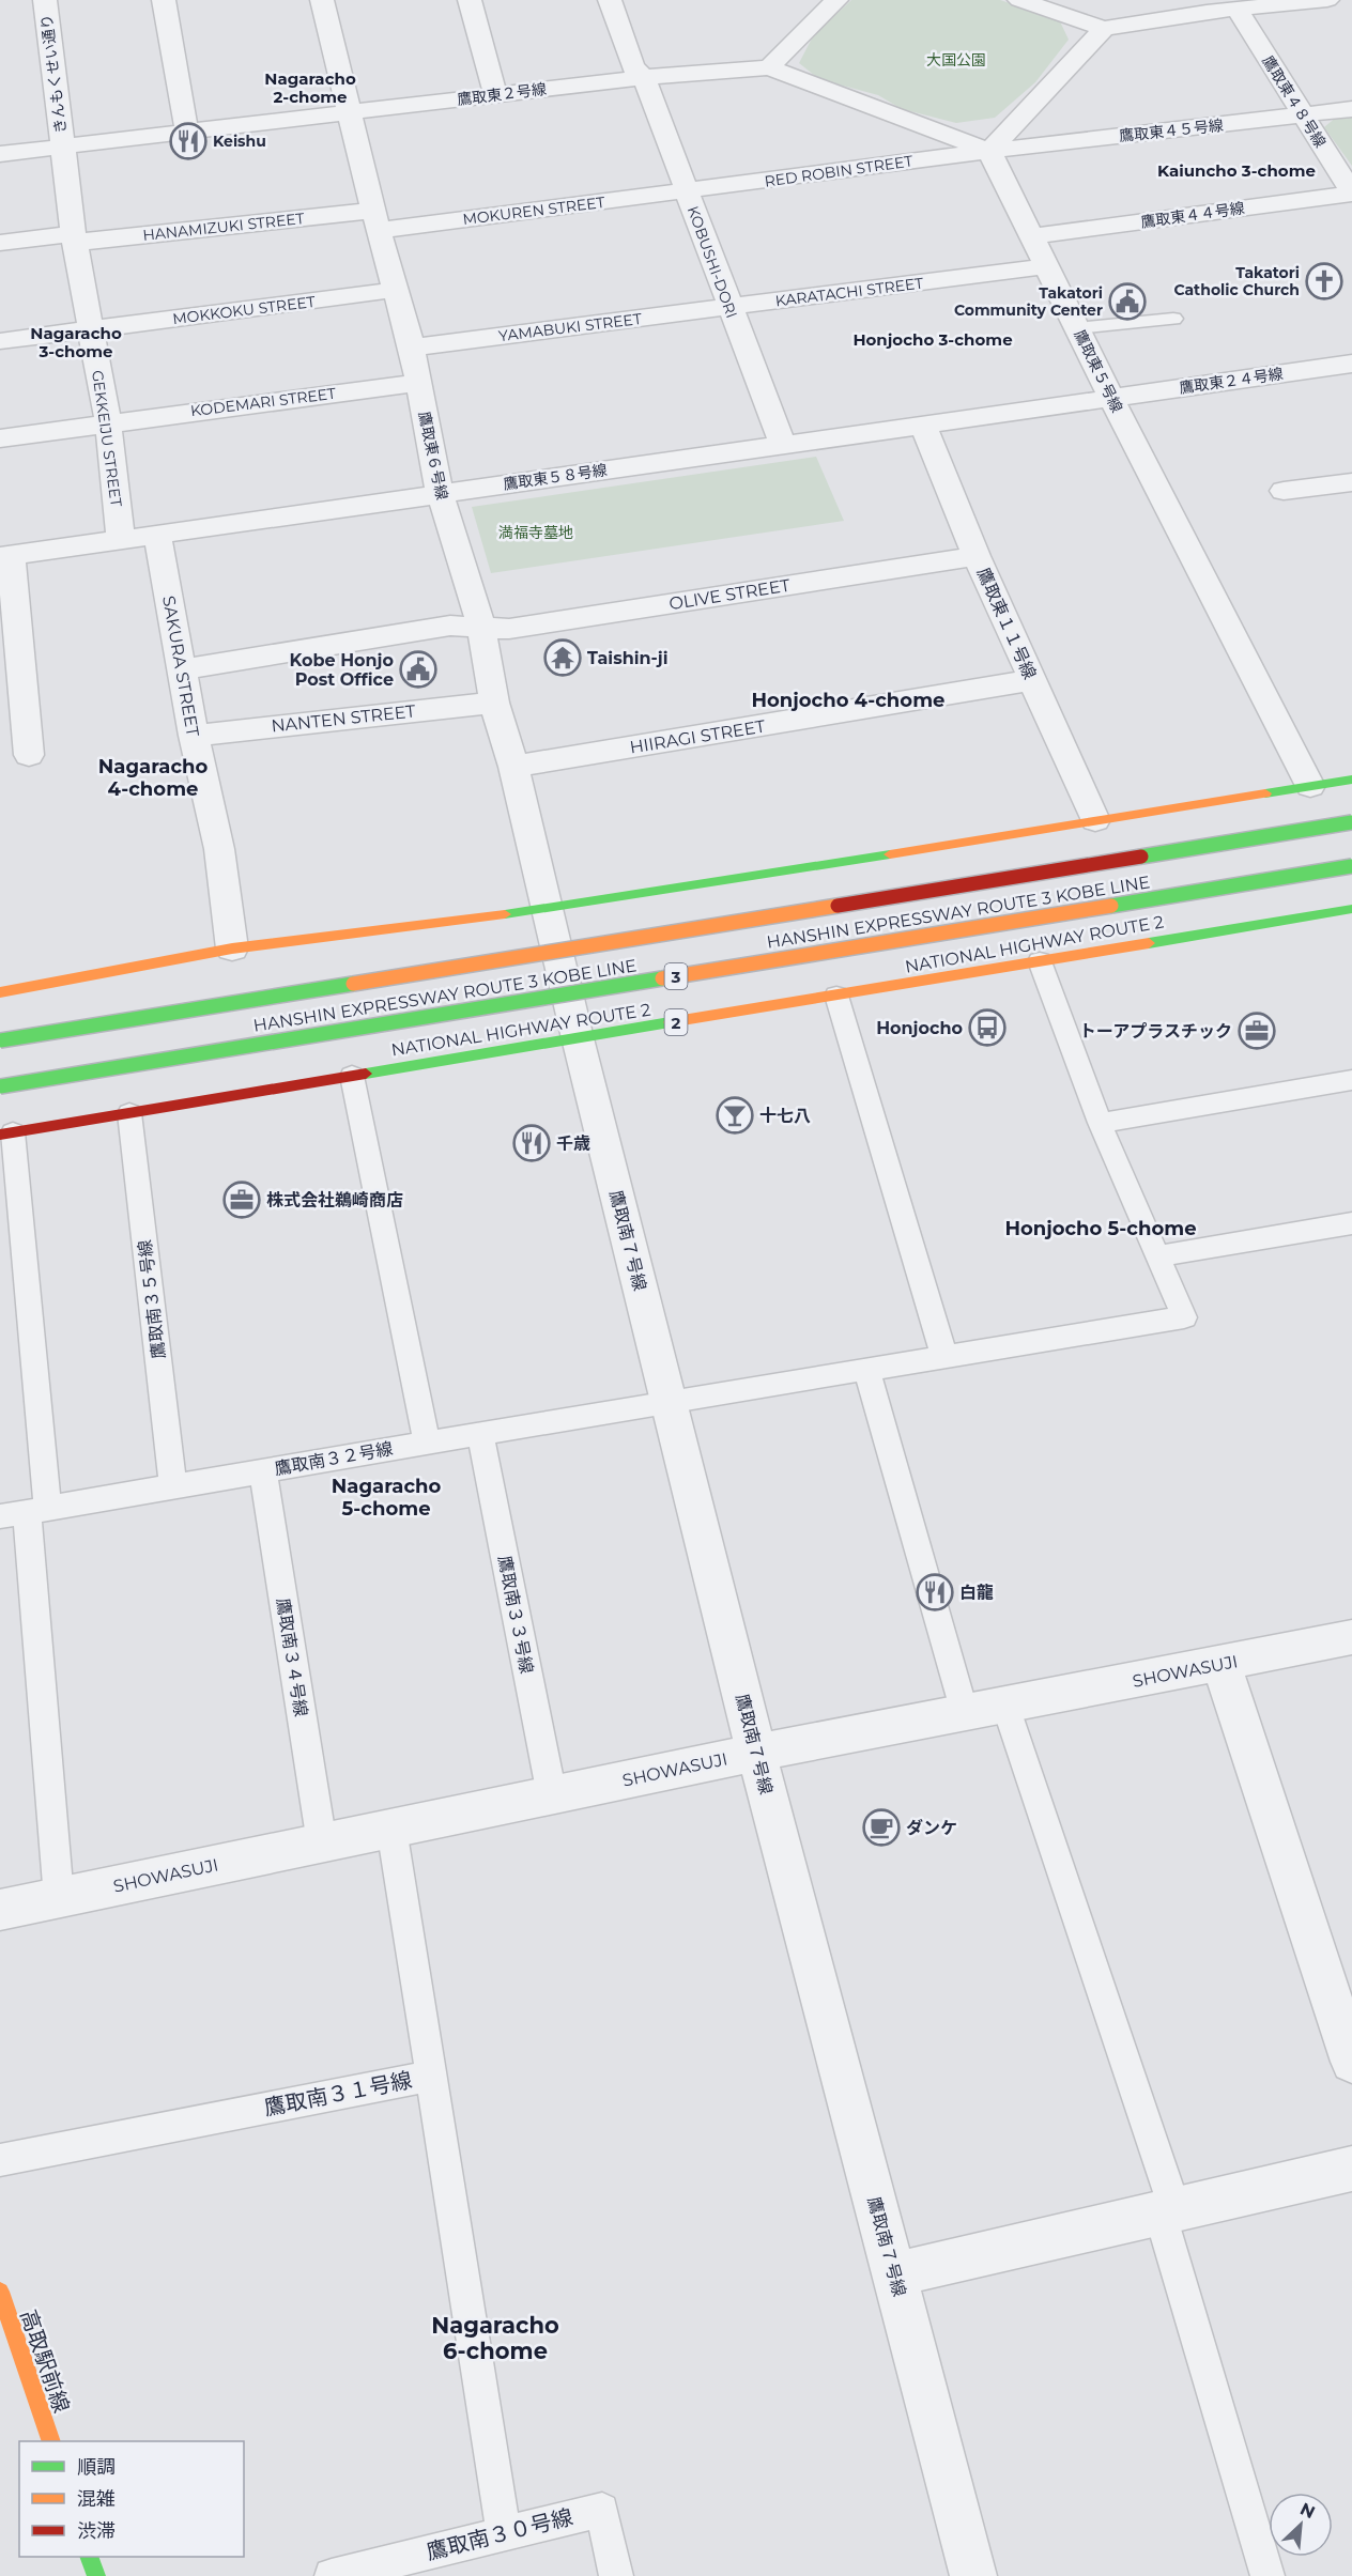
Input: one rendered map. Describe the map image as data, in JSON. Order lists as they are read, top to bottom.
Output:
{
  "streets": {
    "main road": [
      "HANSHIN EXPRESSWAY ROUTE 3 KOBE LINE",
      "NATIONAL HIGHWAY ROUTE 2",
      "3",
      "2",
      "高取駅前線"
    ],
    "street": [
      "きんもくせい通り",
      "鷹取東２号線",
      "鷹取東４８号線",
      "鷹取東４５号線",
      "RED ROBIN STREET",
      "MOKUREN STREET",
      "鷹取東４４号線",
      "HANAMIZUKI STREET",
      "KOBUSHI-DORI",
      "KARATACHI STREET",
      "MOKKOKU STREET",
      "YAMABUKI STREET",
      "鷹取東５号線",
      "鷹取東２４号線",
      "KODEMARI STREET",
      "GEKKEIJU STREET",
      "鷹取東６号線",
      "鷹取東５８号線",
      "OLIVE STREET",
      "鷹取東１１号線",
      "SAKURA STREET",
      "NANTEN STREET",
      "HIIRAGI STREET",
      "鷹取南７号線",
      "SHOWASUJI"
    ],
    "lane": [
      "鷹取南３５号線",
      "鷹取南３２号線",
      "鷹取南３３号線",
      "鷹取南３４号線",
      "鷹取南３１号線",
      "鷹取南３０号線"
    ]
  },
  "crossings": [
    ["きんもくせい通り", "鷹取東２号線"],
    ["きんもくせい通り", "GEKKEIJU STREET"],
    ["鷹取東２号線", "鷹取東４５号線"],
    ["鷹取東２号線", "RED ROBIN STREET"],
    ["鷹取東２号線", "KOBUSHI-DORI"],
    ["鷹取東２号線", "鷹取東５号線"],
    ["鷹取東２号線", "GEKKEIJU STREET"],
    ["鷹取東２号線", "鷹取東６号線"],
    ["鷹取東４８号線", "鷹取東４５号線"],
    ["鷹取東４８号線", "鷹取東４４号線"],
    ["鷹取東４５号線", "RED ROBIN STREET"],
    ["鷹取東４５号線", "鷹取東５号線"],
    ["RED ROBIN STREET", "MOKUREN STREET"],
    ["RED ROBIN STREET", "KOBUSHI-DORI"],
    ["RED ROBIN STREET", "鷹取東５号線"],
    ["MOKUREN STREET", "HANAMIZUKI STREET"],
    ["MOKUREN STREET", "KOBUSHI-DORI"],
    ["MOKUREN STREET", "鷹取東６号線"],
    ["鷹取東４４号線", "鷹取東５号線"],
    ["HANAMIZUKI STREET", "GEKKEIJU STREET"],
    ["HANAMIZUKI STREET", "鷹取東６号線"],
    ["KOBUSHI-DORI", "KARATACHI STREET"],
    ["KOBUSHI-DORI", "YAMABUKI STREET"],
    ["KOBUSHI-DORI", "鷹取東５８号線"],
    ["KARATACHI STREET", "YAMABUKI STREET"],
    ["KARATACHI STREET", "鷹取東５号線"],
    ["MOKKOKU STREET", "GEKKEIJU STREET"],
    ["MOKKOKU STREET", "鷹取東６号線"],
    ["YAMABUKI STREET", "鷹取東６号線"],
    ["鷹取東５号線", "鷹取東２４号線"],
    ["鷹取東５号線", "鷹取東５８号線"],
    ["鷹取東２４号線", "鷹取東５８号線"],
    ["KODEMARI STREET", "GEKKEIJU STREET"],
    ["KODEMARI STREET", "鷹取東６号線"],
    ["GEKKEIJU STREET", "鷹取東５８号線"],
    ["鷹取東６号線", "鷹取東５８号線"],
    ["鷹取東６号線", "OLIVE STREET"],
    ["鷹取東６号線", "NANTEN STREET"],
    ["鷹取東６号線", "HIIRAGI STREET"],
    ["鷹取東６号線", "鷹取南７号線"],
    ["鷹取東５８号線", "鷹取東１１号線"],
    ["鷹取東５８号線", "SAKURA STREET"],
    ["OLIVE STREET", "鷹取東１１号線"],
    ["OLIVE STREET", "SAKURA STREET"],
    ["鷹取東１１号線", "HIIRAGI STREET"],
    ["SAKURA STREET", "NANTEN STREET"],
    ["NATIONAL HIGHWAY ROUTE 2", "鷹取南７号線"],
    ["NATIONAL HIGHWAY ROUTE 2", "鷹取南３５号線"],
    ["鷹取南７号線", "鷹取南３２号線"],
    ["鷹取南７号線", "SHOWASUJI"],
    ["鷹取南３５号線", "鷹取南３２号線"],
    ["鷹取南３２号線", "鷹取南３３号線"],
    ["鷹取南３２号線", "鷹取南３４号線"],
    ["鷹取南３３号線", "SHOWASUJI"],
    ["鷹取南３４号線", "SHOWASUJI"],
    ["SHOWASUJI", "鷹取南３１号線"]
  ],
  "districts": [
    "Nagaracho 2-chome",
    "Kaiuncho 3-chome",
    "Nagaracho 3-chome",
    "Honjocho 3-chome",
    "Honjocho 4-chome",
    "Nagaracho 4-chome",
    "Honjocho 5-chome",
    "Nagaracho 5-chome",
    "Nagaracho 6-chome"
  ],
  "parks": ["大国公園", "満福寺墓地"],
  "places": {
    "restaurant": ["Keishu", "千歳", "白龍"],
    "church": ["Takatori Catholic Church"],
    "public building": ["Takatori Community Center", "Kobe Honjo Post Office"],
    "temple": ["Taishin-ji"],
    "bus stop": ["Honjocho"],
    "office": ["トーアプラスチック", "株式会社鵜崎商店"],
    "bar": ["十七八"],
    "cafe": ["ダンケ"]
  },
  "legend": ["順調", "混雑", "渋滞"],
  "north": "top right"
}
